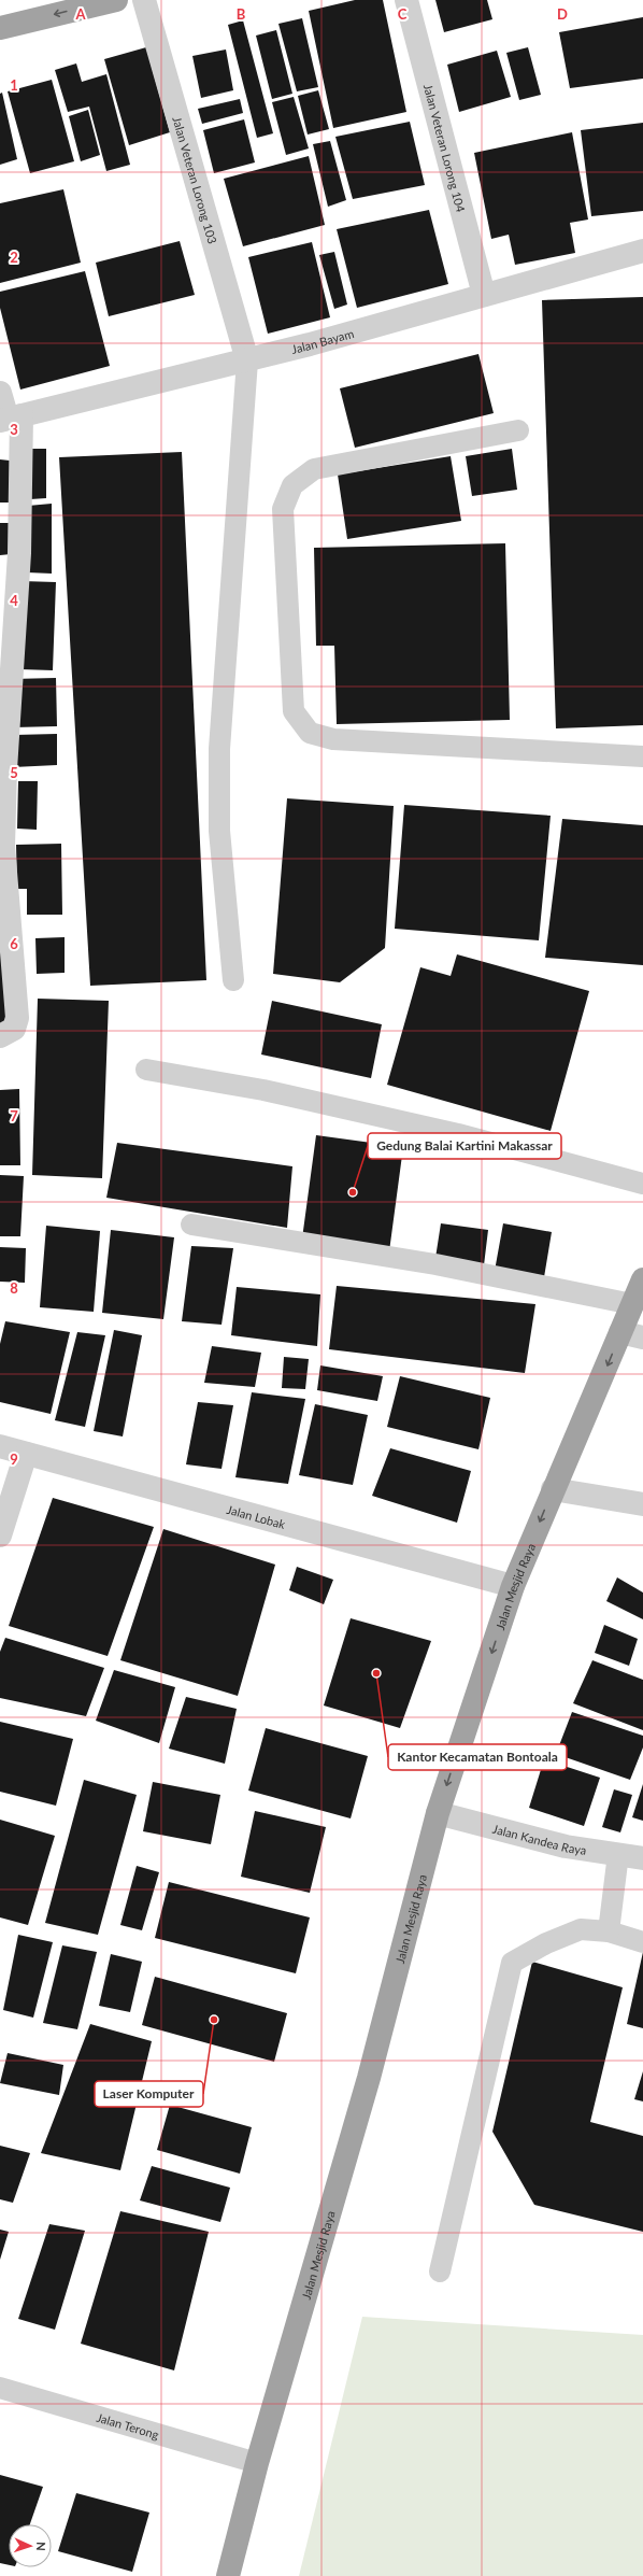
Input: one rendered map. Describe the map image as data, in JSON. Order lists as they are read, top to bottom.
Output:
{
  "streets": {
    "highway": ["Jalan Mesjid Raya"],
    "street": [
      "Jalan Veteran Lorong 104",
      "Jalan Veteran Lorong 103",
      "Jalan Bayam",
      "Jalan Lobak",
      "Jalan Kandea Raya"
    ],
    "lane": ["Jalan Terong"]
  },
  "crossings": [
    ["Jalan Veteran Lorong 104", "Jalan Bayam"],
    ["Jalan Veteran Lorong 103", "Jalan Bayam"],
    ["Jalan Lobak", "Jalan Mesjid Raya"],
    ["Jalan Mesjid Raya", "Jalan Kandea Raya"],
    ["Jalan Mesjid Raya", "Jalan Terong"]
  ],
  "one_way": ["Jalan Mesjid Raya"],
  "places": ["Gedung Balai Kartini Makassar", "Kantor Kecamatan Bontoala", "Laser Komputer"],
  "north": "right",
  "grid": {
    "columns": [
      "A",
      "B",
      "C",
      "D"
    ],
    "rows": [
      "1",
      "2",
      "3",
      "4",
      "5",
      "6",
      "7",
      "8",
      "9"
    ]
  }
}
